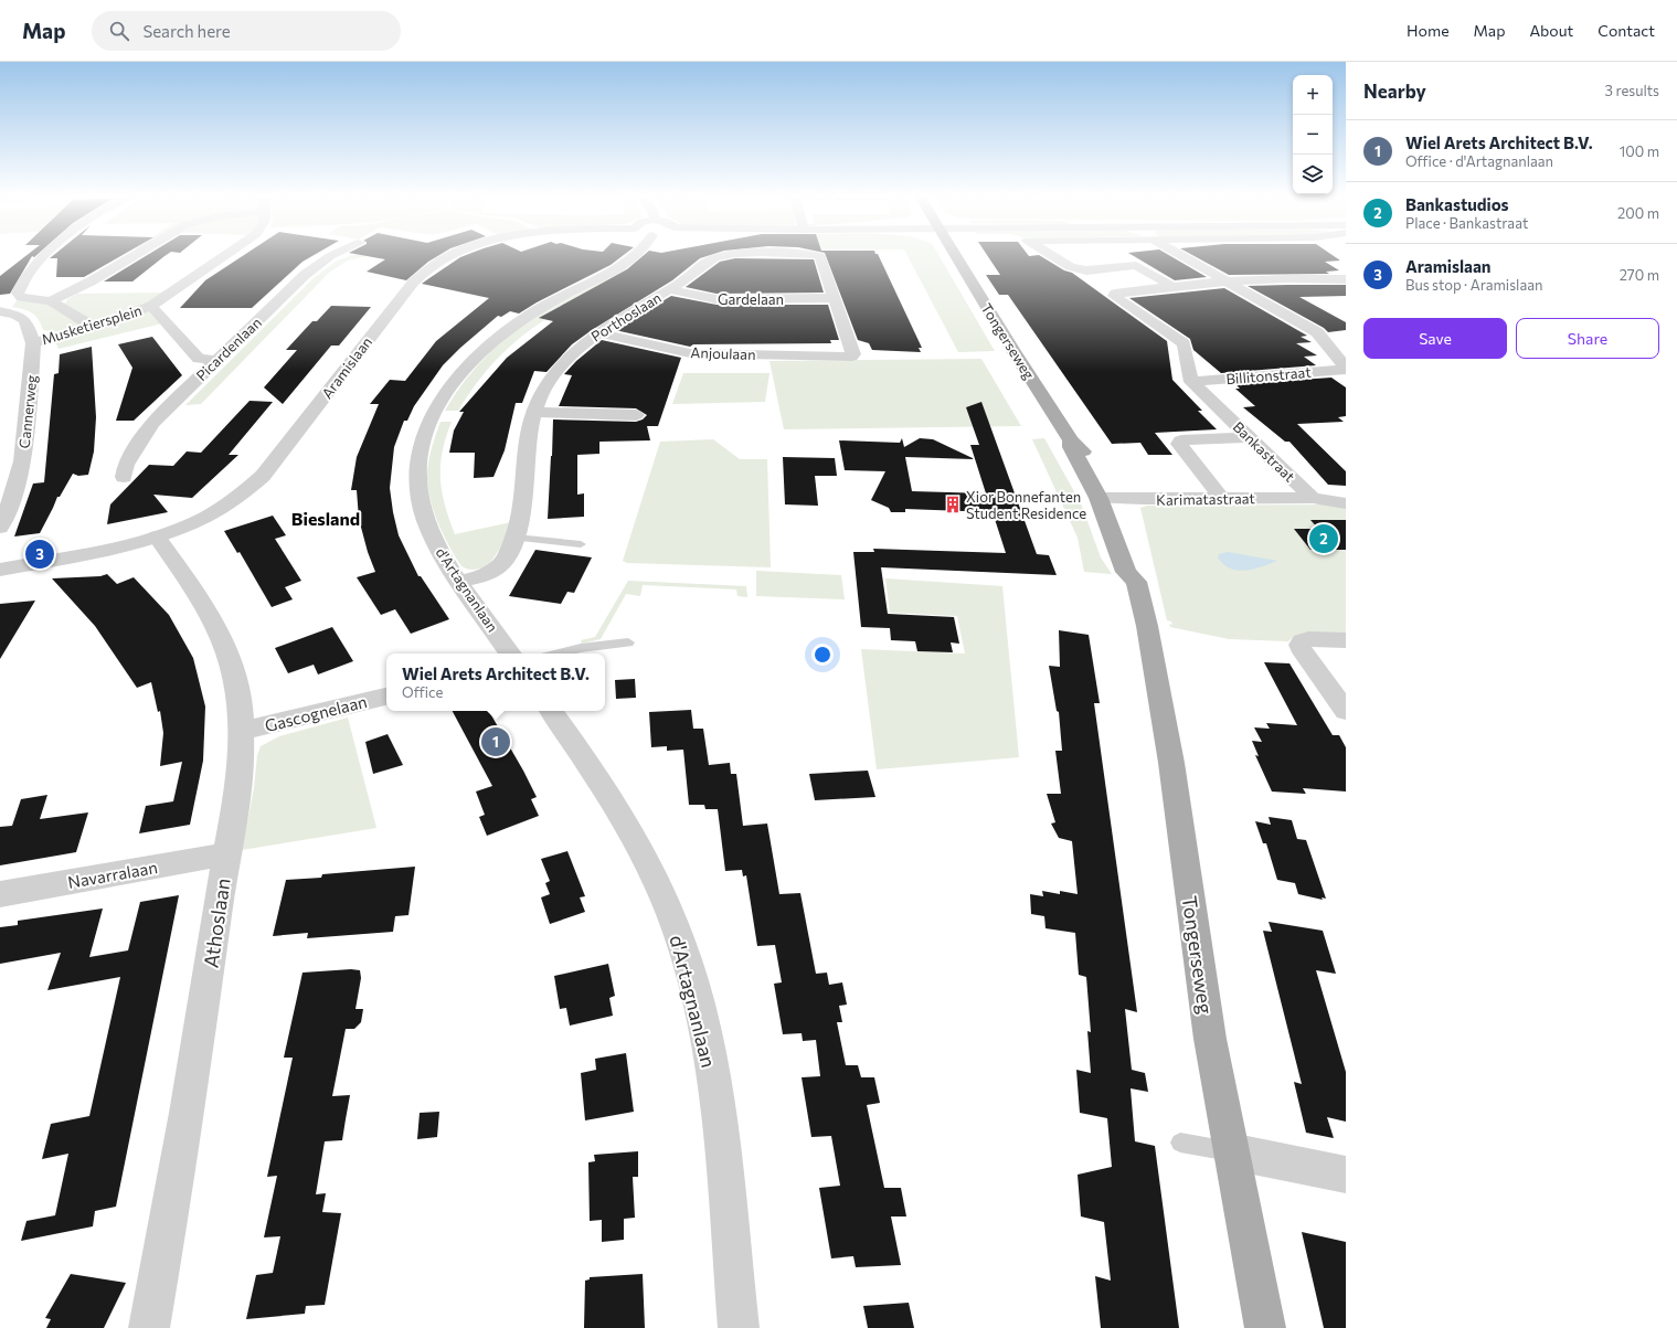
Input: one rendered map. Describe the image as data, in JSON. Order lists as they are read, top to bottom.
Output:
{
  "streets": {
    "main road": ["Tongerseweg"],
    "street": [
      "Gardelaan",
      "Porthoslaan",
      "Musketiersplein",
      "Picardenlaan",
      "Anjoulaan",
      "Aramislaan",
      "Billitonstraat",
      "Cannerweg",
      "Bankastraat",
      "Karimatastraat",
      "d'Artagnanlaan",
      "Gascognelaan",
      "Navarralaan",
      "Athoslaan"
    ]
  },
  "crossings": [
    ["Gardelaan", "Porthoslaan"],
    ["Gardelaan", "Anjoulaan"],
    ["Porthoslaan", "Anjoulaan"],
    ["Porthoslaan", "d'Artagnanlaan"],
    ["Musketiersplein", "Cannerweg"],
    ["Tongerseweg", "Karimatastraat"],
    ["Aramislaan", "Athoslaan"],
    ["Billitonstraat", "Bankastraat"],
    ["Bankastraat", "Karimatastraat"],
    ["Gascognelaan", "Athoslaan"],
    ["Navarralaan", "Athoslaan"]
  ],
  "districts": ["Biesland"],
  "places": {
    "building": ["Xior Bonnefanten Student Residence"]
  },
  "page": {
    "header": "Map",
    "search": "Search here",
    "nav": [
      "Home",
      "Map",
      "About",
      "Contact"
    ],
    "heading": ["Nearby", "3 results"],
    "map_buttons": ["+", "−"],
    "list": [
      {
        "mark": "1",
        "name": "Wiel Arets Architect B.V.",
        "note": "Office · d'Artagnanlaan",
        "value": "100 m"
      },
      {
        "mark": "2",
        "name": "Bankastudios",
        "note": "Place · Bankastraat",
        "value": "200 m"
      },
      {
        "mark": "3",
        "name": "Aramislaan",
        "note": "Bus stop · Aramislaan",
        "value": "270 m"
      }
    ],
    "buttons": ["Save", "Share"],
    "pins": ["2", "3", "1"],
    "popup": ["Wiel Arets Architect B.V.", "Office"]
  }
}
